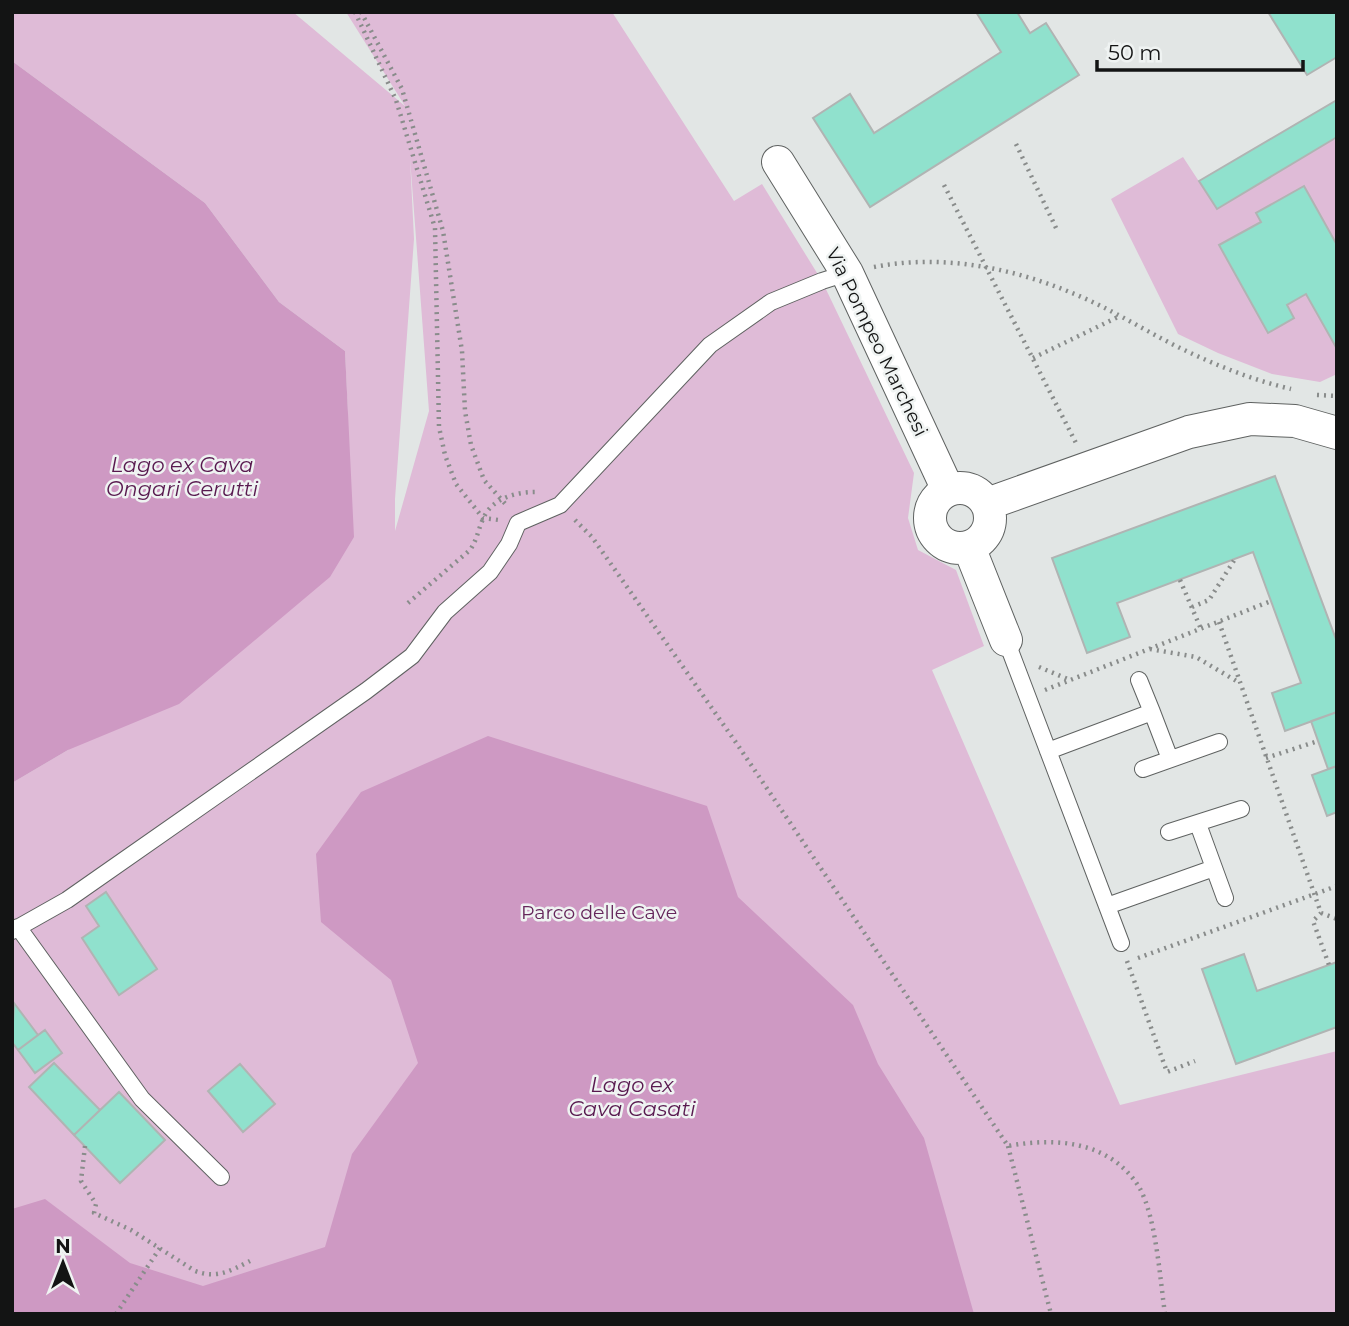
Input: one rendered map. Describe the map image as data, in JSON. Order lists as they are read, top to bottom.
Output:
{
  "streets": {
    "street": ["Via Pompeo Marchesi"]
  },
  "water": ["Lago ex Cava Ongari Cerutti", "Lago ex Cava Casati"],
  "parks": ["Parco delle Cave"],
  "scale_bar": "50 m",
  "north": "top"
}
